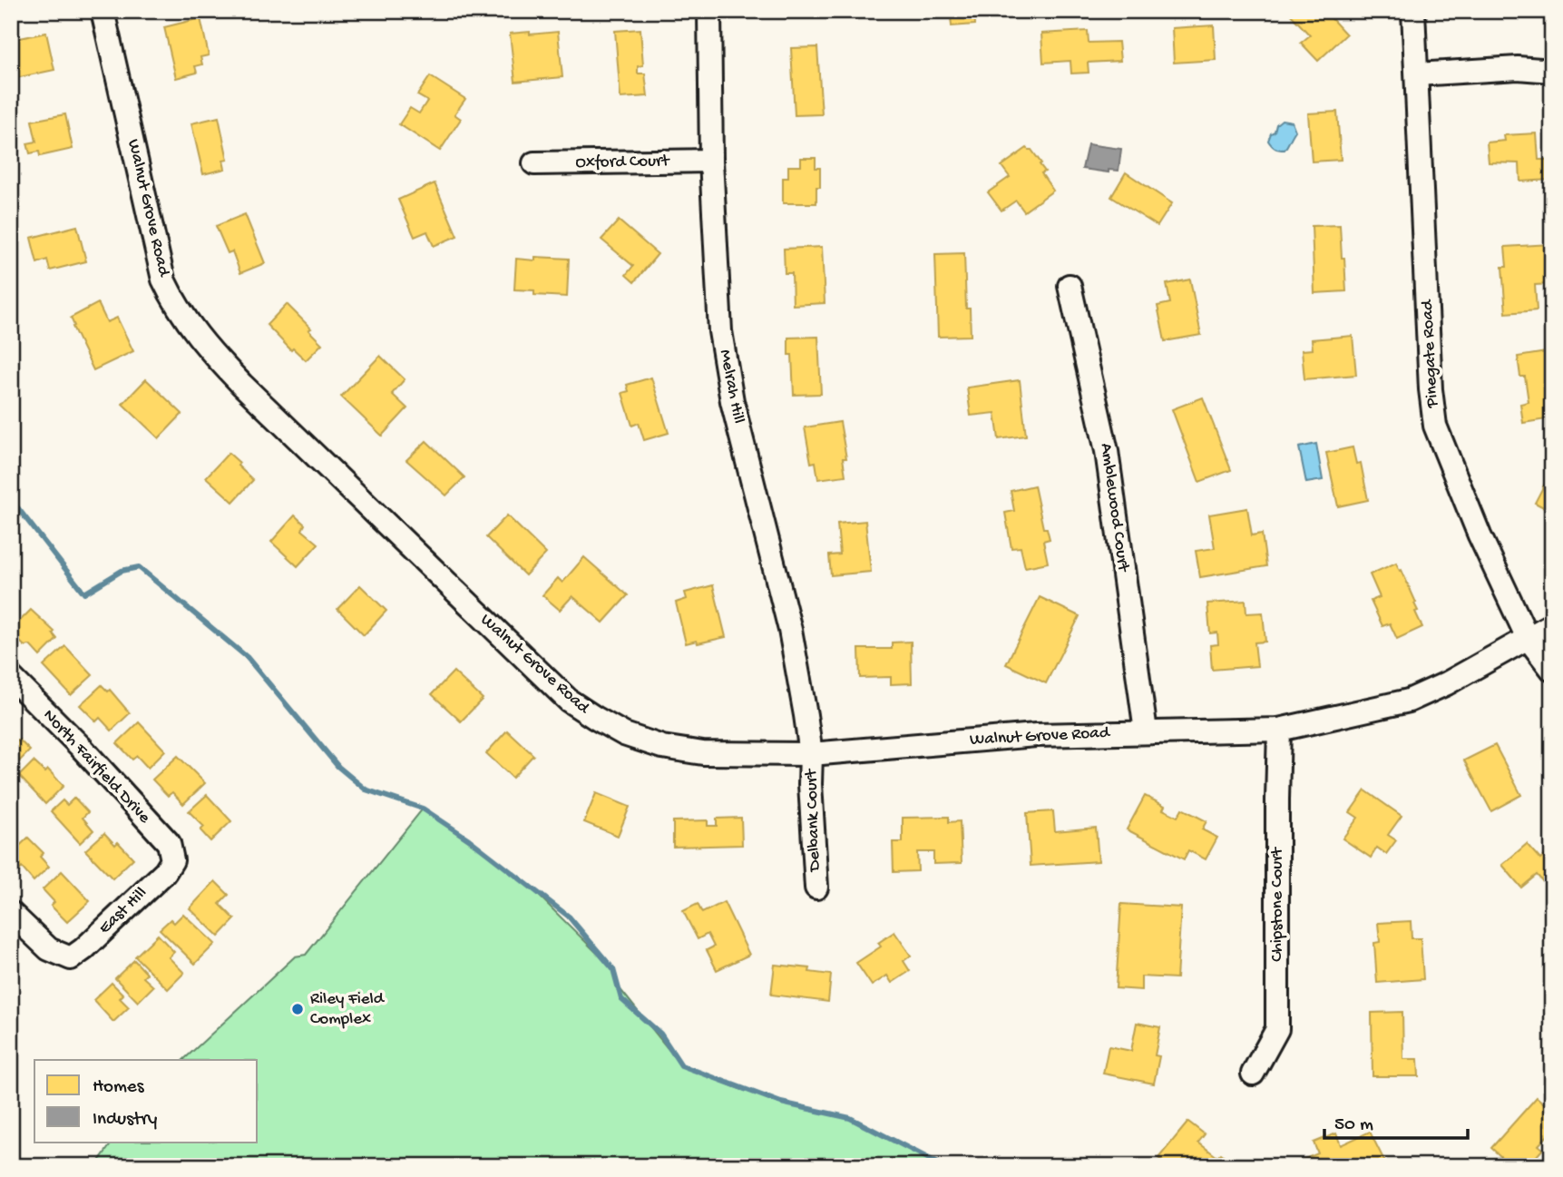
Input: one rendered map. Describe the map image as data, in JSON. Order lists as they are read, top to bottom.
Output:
{
  "streets": {
    "street": [
      "Oxford Court",
      "Walnut Grove Road",
      "Pinegate Road",
      "Melrah Hill",
      "Amblewood Court",
      "North Fairfield Drive",
      "Delbank Court",
      "Chipstone Court",
      "East Hill"
    ]
  },
  "crossings": [
    ["Oxford Court", "Melrah Hill"],
    ["Walnut Grove Road", "Pinegate Road"],
    ["Walnut Grove Road", "Melrah Hill"],
    ["Walnut Grove Road", "Amblewood Court"],
    ["Walnut Grove Road", "Delbank Court"],
    ["Walnut Grove Road", "Chipstone Court"],
    ["Melrah Hill", "Delbank Court"],
    ["North Fairfield Drive", "East Hill"]
  ],
  "places": ["Riley Field Complex"],
  "legend": ["Homes", "Industry"],
  "scale_bar": "50 m"
}
